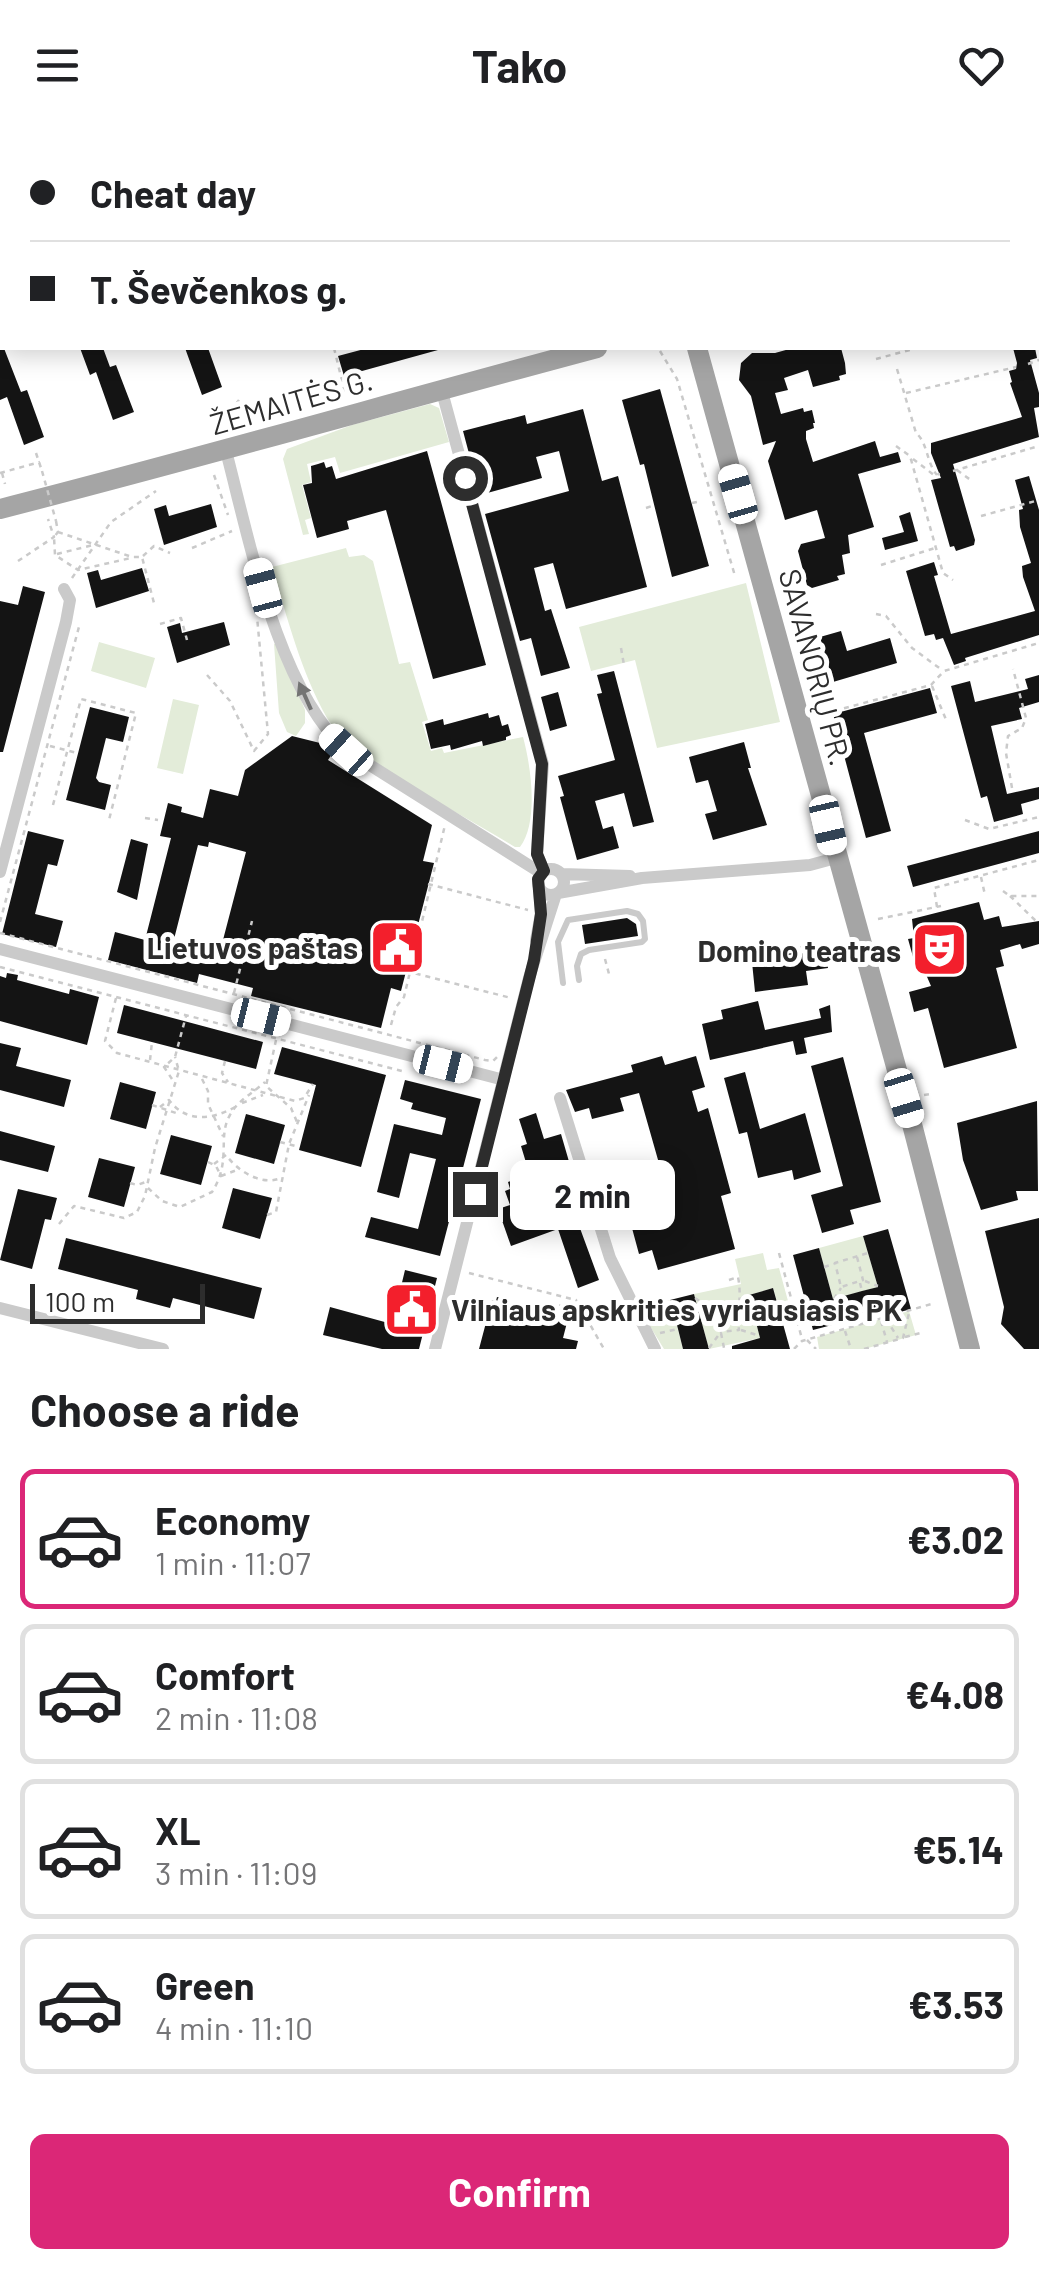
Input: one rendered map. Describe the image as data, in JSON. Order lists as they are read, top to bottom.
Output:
{
  "streets": {
    "main road": ["ŽEMAITĖS G.", "SAVANORIŲ PR."]
  },
  "places": {
    "public building": ["Lietuvos paštas", "Vilniaus apskrities vyriausiasis PK"],
    "theatre": ["Domino teatras"]
  },
  "scale_bar": "100 m",
  "page": {
    "header": "Tako",
    "banner": ["Cheat day", "T. Ševčenkos g."],
    "bubble": "2 min",
    "scale": "100 m",
    "heading": "Choose a ride",
    "list": [
      {
        "name": "Economy",
        "note": "1 min · 11:07",
        "value": "€3.02"
      },
      {
        "name": "Comfort",
        "note": "2 min · 11:08",
        "value": "€4.08"
      },
      {
        "name": "XL",
        "note": "3 min · 11:09",
        "value": "€5.14"
      },
      {
        "name": "Green",
        "note": "4 min · 11:10",
        "value": "€3.53"
      }
    ],
    "buttons": "Confirm"
  }
}
